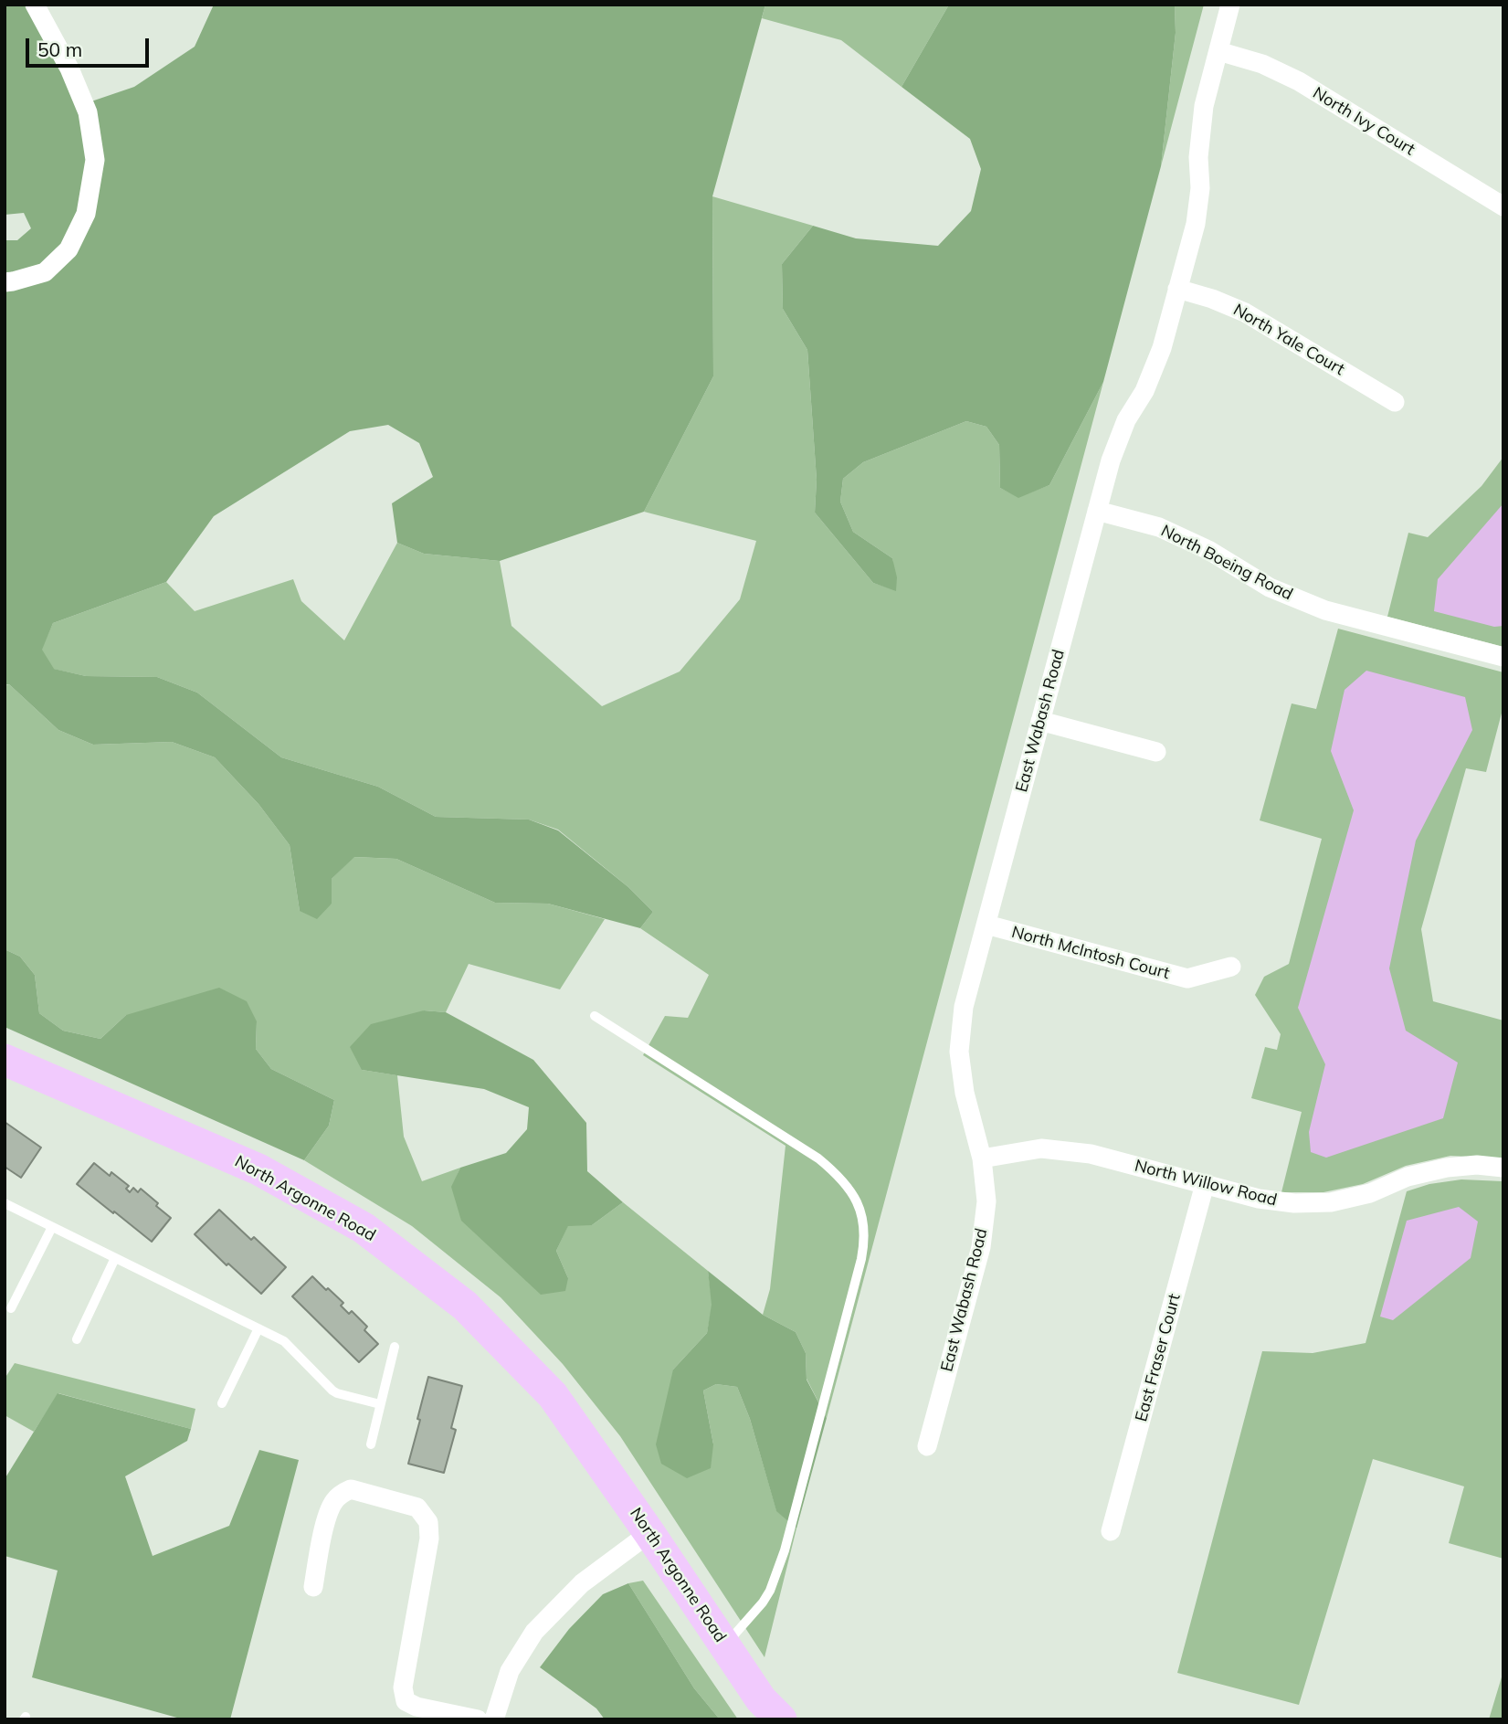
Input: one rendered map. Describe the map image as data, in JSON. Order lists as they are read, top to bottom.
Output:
{
  "streets": {
    "main road": ["North Argonne Road"],
    "street": [
      "North Ivy Court",
      "North Yale Court",
      "North Boeing Road",
      "East Wabash Road",
      "North McIntosh Court",
      "North Willow Road",
      "East Fraser Court"
    ]
  },
  "crossings": [
    ["North Ivy Court", "East Wabash Road"],
    ["North Yale Court", "East Wabash Road"],
    ["North Boeing Road", "East Wabash Road"],
    ["East Wabash Road", "North McIntosh Court"],
    ["East Wabash Road", "North Willow Road"],
    ["North Willow Road", "East Fraser Court"]
  ],
  "scale_bar": "50 m"
}
